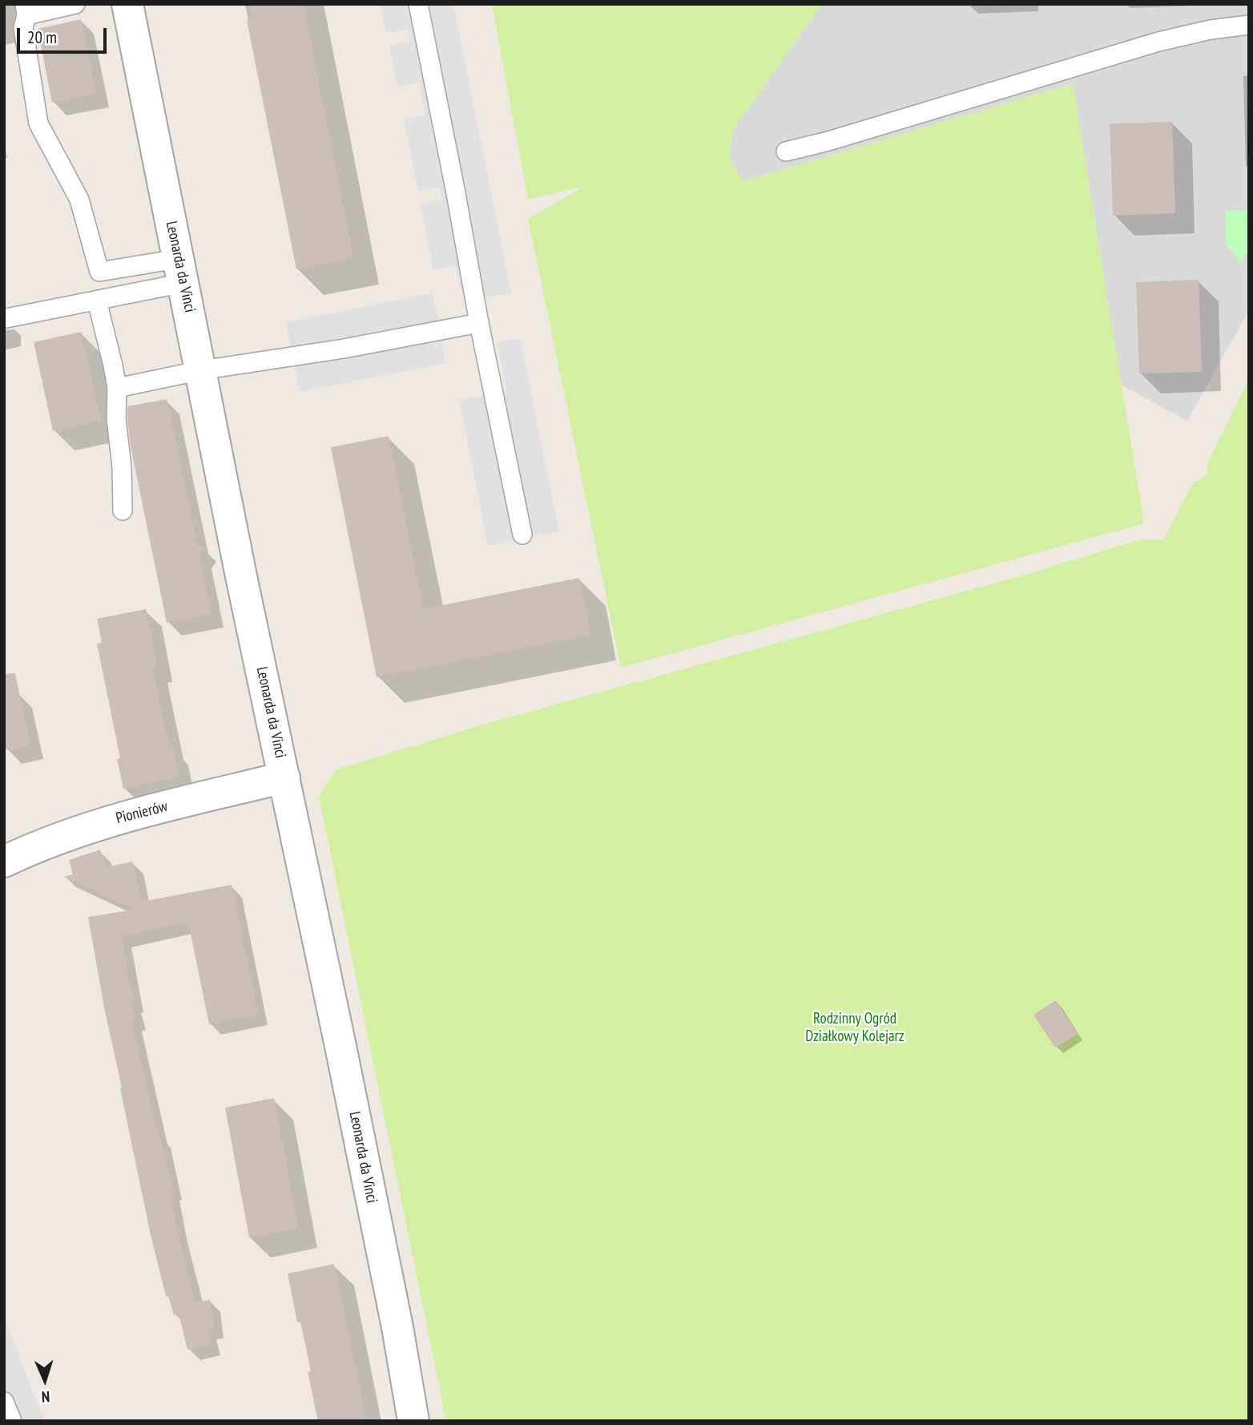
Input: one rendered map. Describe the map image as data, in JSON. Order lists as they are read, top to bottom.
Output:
{
  "streets": {
    "street": ["Leonarda da Vinci", "Pionierów"]
  },
  "crossings": [
    ["Leonarda da Vinci", "Pionierów"]
  ],
  "parks": ["Rodzinny Ogród Działkowy Kolejarz"],
  "scale_bar": "20 m",
  "north": "bottom"
}
